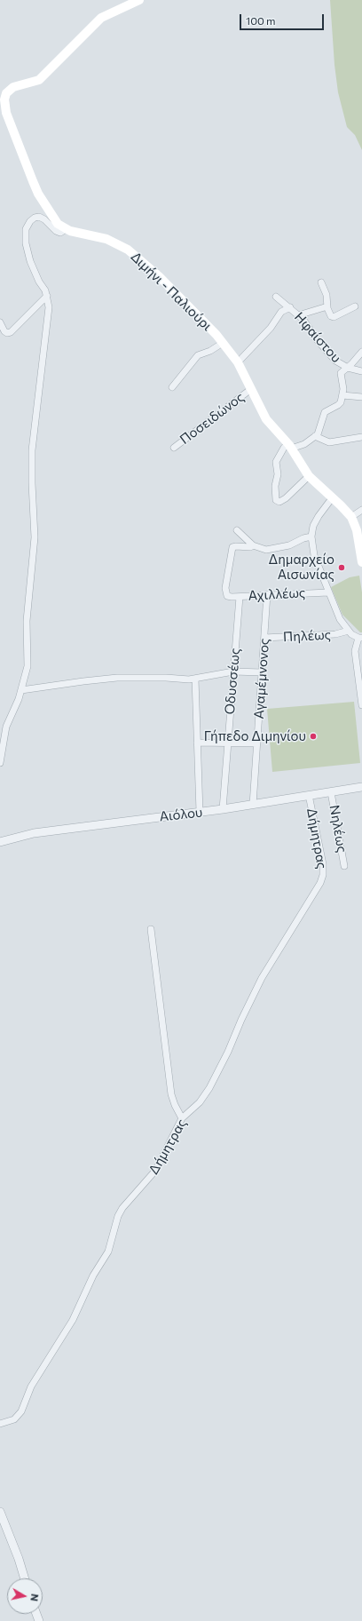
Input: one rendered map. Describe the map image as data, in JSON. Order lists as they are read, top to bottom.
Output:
{
  "streets": {
    "main road": ["Διμήνι - Παλιούρι"],
    "street": [
      "Ηφαίστου",
      "Ποσειδώνος",
      "Αχιλλέως",
      "Πηλέως",
      "Αγαμέμνονος",
      "Οδυσσέως",
      "Αιόλου",
      "Νηλέως",
      "Δήμητρας"
    ]
  },
  "crossings": [
    ["Διμήνι - Παλιούρι", "Ποσειδώνος"],
    ["Αχιλλέως", "Αγαμέμνονος"],
    ["Αχιλλέως", "Οδυσσέως"],
    ["Πηλέως", "Αγαμέμνονος"],
    ["Αγαμέμνονος", "Αιόλου"],
    ["Οδυσσέως", "Αιόλου"],
    ["Αιόλου", "Νηλέως"],
    ["Αιόλου", "Δήμητρας"]
  ],
  "places": ["Δημαρχείο Αισωνίας", "Γήπεδο Διμηνίου"],
  "scale_bar": "100 m",
  "north": "right"
}
